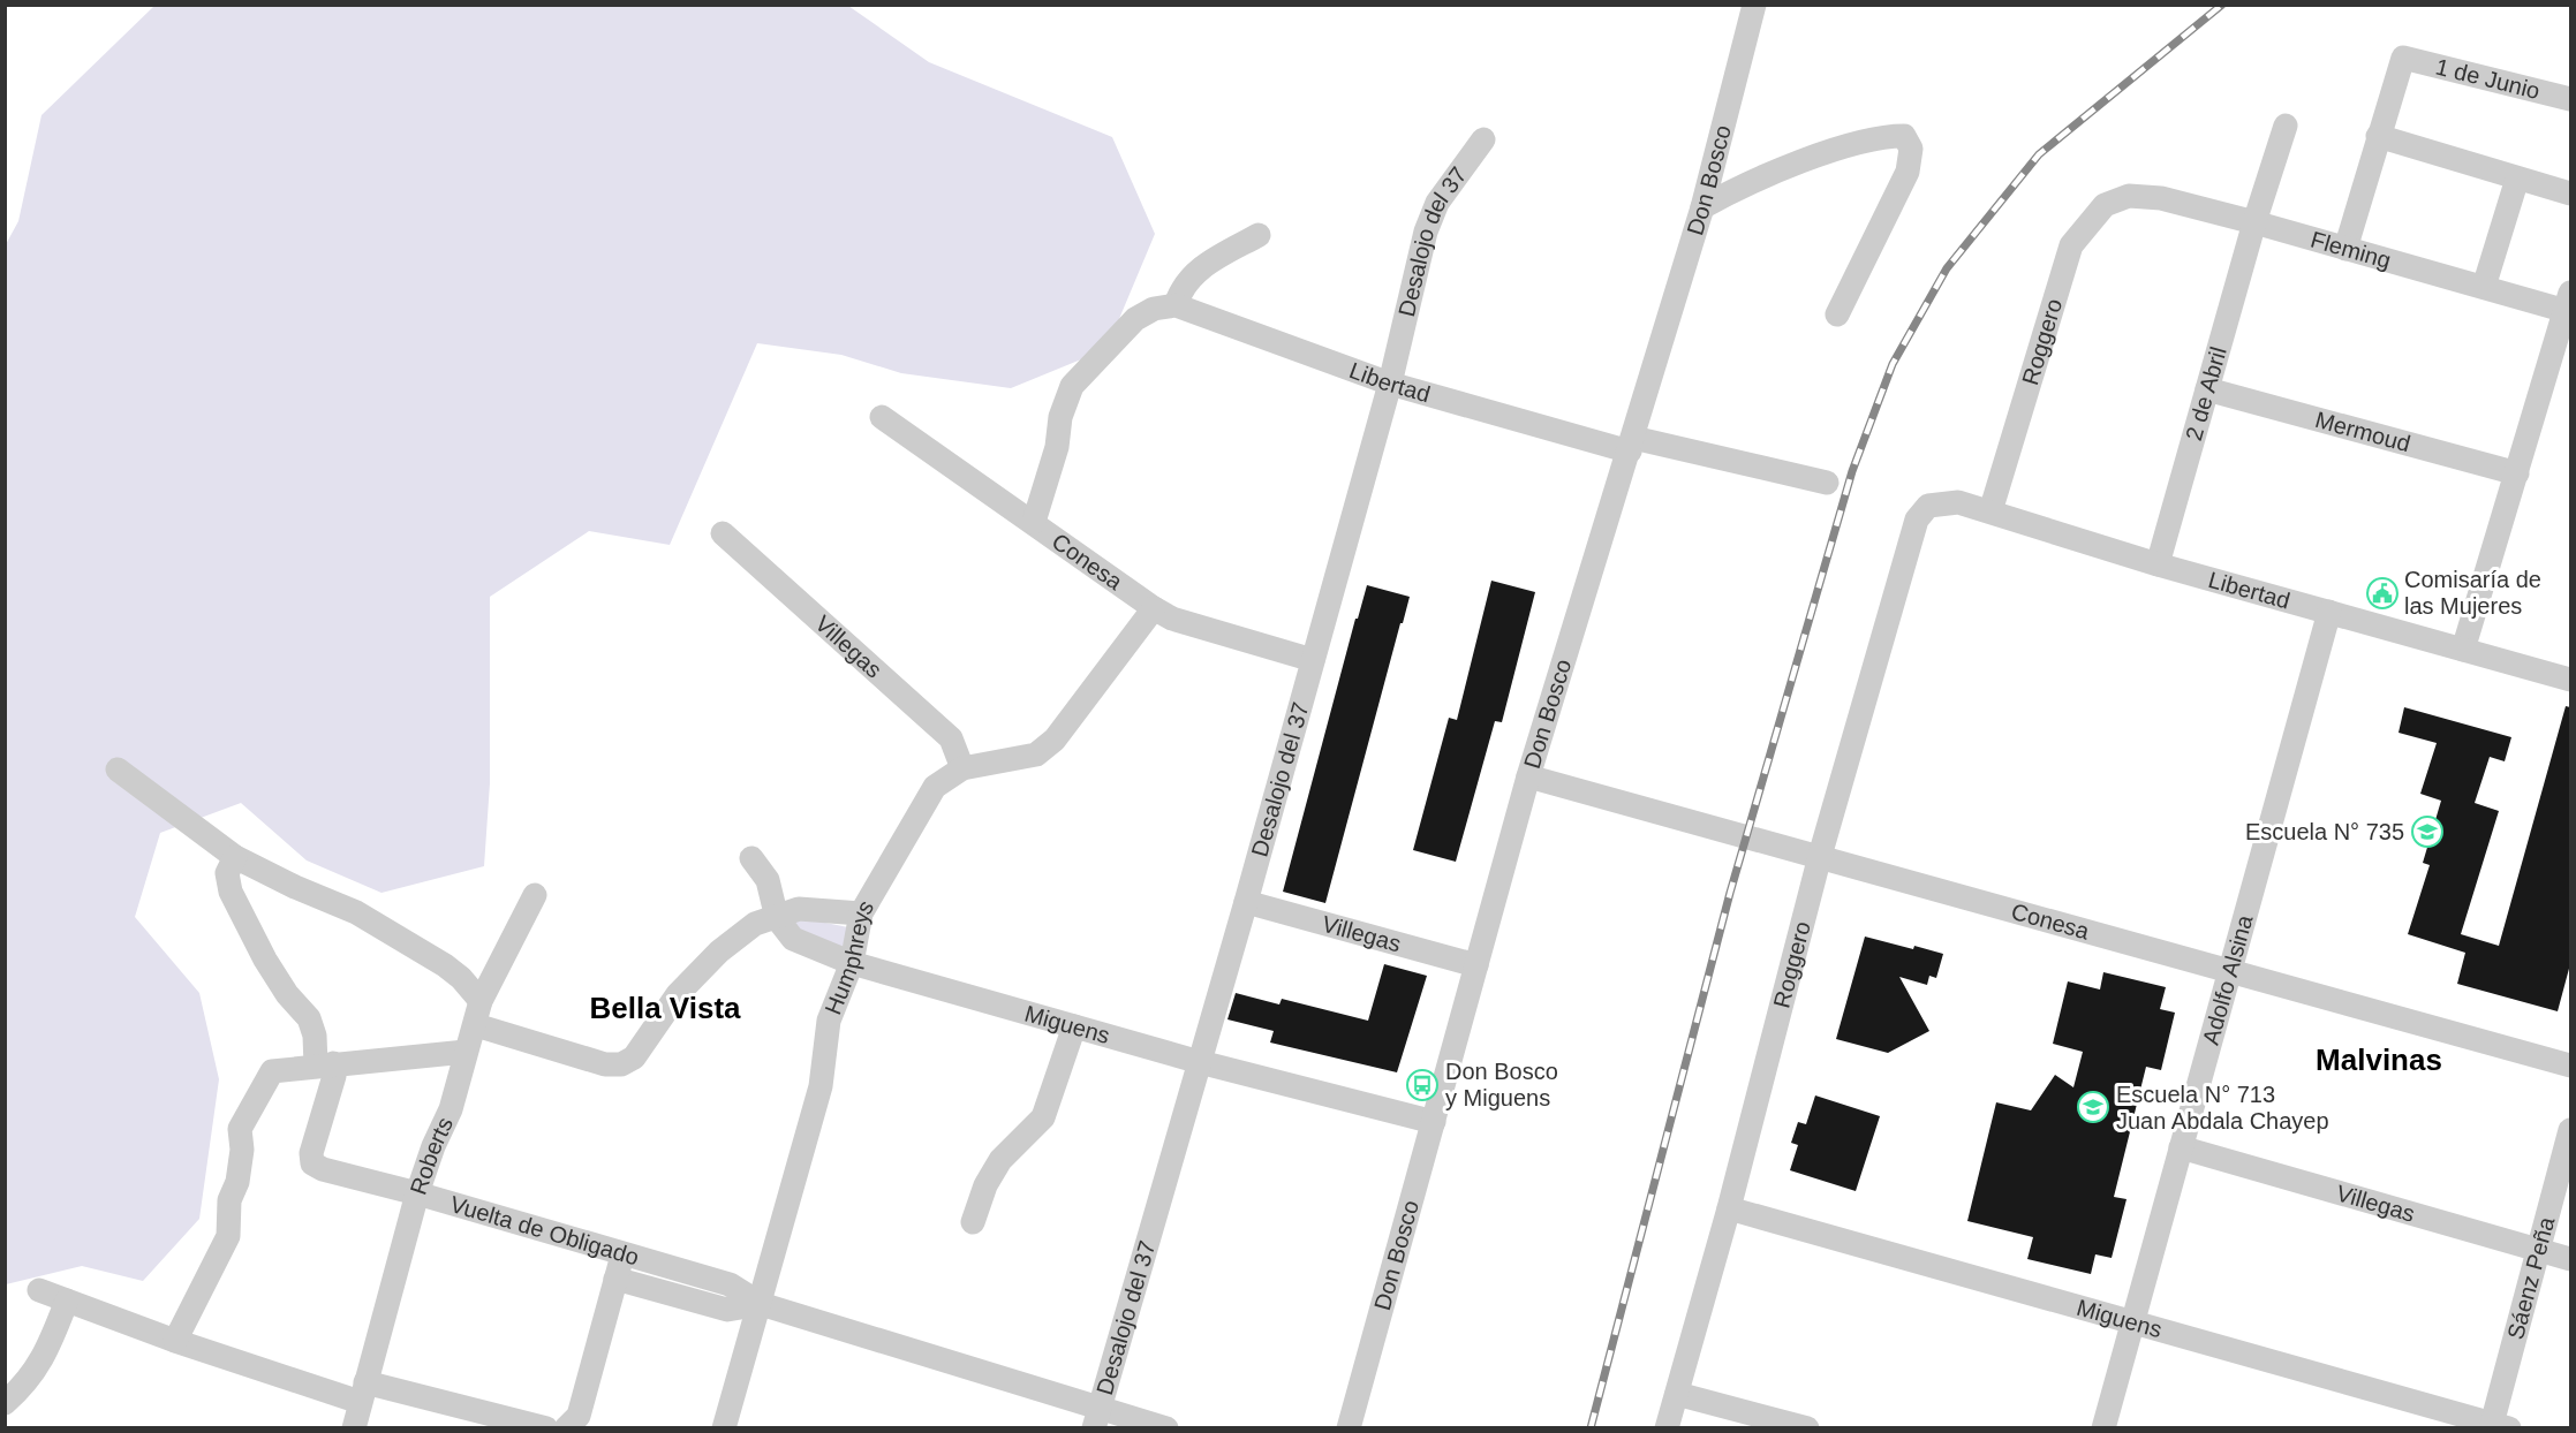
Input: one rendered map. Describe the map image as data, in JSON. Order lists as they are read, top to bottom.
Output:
{
  "streets": {
    "street": [
      "1 de Junio",
      "Don Bosco",
      "Desalojo del 37",
      "Fleming",
      "Roggero",
      "Libertad",
      "2 de Abril",
      "Mermoud",
      "Conesa",
      "Villegas",
      "Humphreys",
      "Adolfo Alsina",
      "Miguens",
      "Roberts",
      "Vuelta de Obligado",
      "Sáenz Peña"
    ]
  },
  "crossings": [
    ["Don Bosco", "Libertad"],
    ["Don Bosco", "Conesa"],
    ["Don Bosco", "Villegas"],
    ["Don Bosco", "Miguens"],
    ["Desalojo del 37", "Libertad"],
    ["Desalojo del 37", "Conesa"],
    ["Desalojo del 37", "Villegas"],
    ["Desalojo del 37", "Miguens"],
    ["Desalojo del 37", "Vuelta de Obligado"],
    ["Fleming", "Roggero"],
    ["Fleming", "2 de Abril"],
    ["Roggero", "Libertad"],
    ["Roggero", "Conesa"],
    ["Roggero", "Miguens"],
    ["Libertad", "2 de Abril"],
    ["Libertad", "Adolfo Alsina"],
    ["2 de Abril", "Mermoud"],
    ["Conesa", "Humphreys"],
    ["Conesa", "Adolfo Alsina"],
    ["Villegas", "Humphreys"],
    ["Villegas", "Adolfo Alsina"],
    ["Villegas", "Sáenz Peña"],
    ["Humphreys", "Miguens"],
    ["Humphreys", "Vuelta de Obligado"],
    ["Adolfo Alsina", "Miguens"],
    ["Miguens", "Sáenz Peña"],
    ["Roberts", "Vuelta de Obligado"]
  ],
  "districts": ["Bella Vista", "Malvinas"],
  "places": {
    "public building": ["Comisaría de las Mujeres"],
    "school or university": ["Escuela N° 735", "Escuela N° 713 Juan Abdala Chayep"],
    "bus stop": ["Don Bosco y Miguens"]
  }
}
